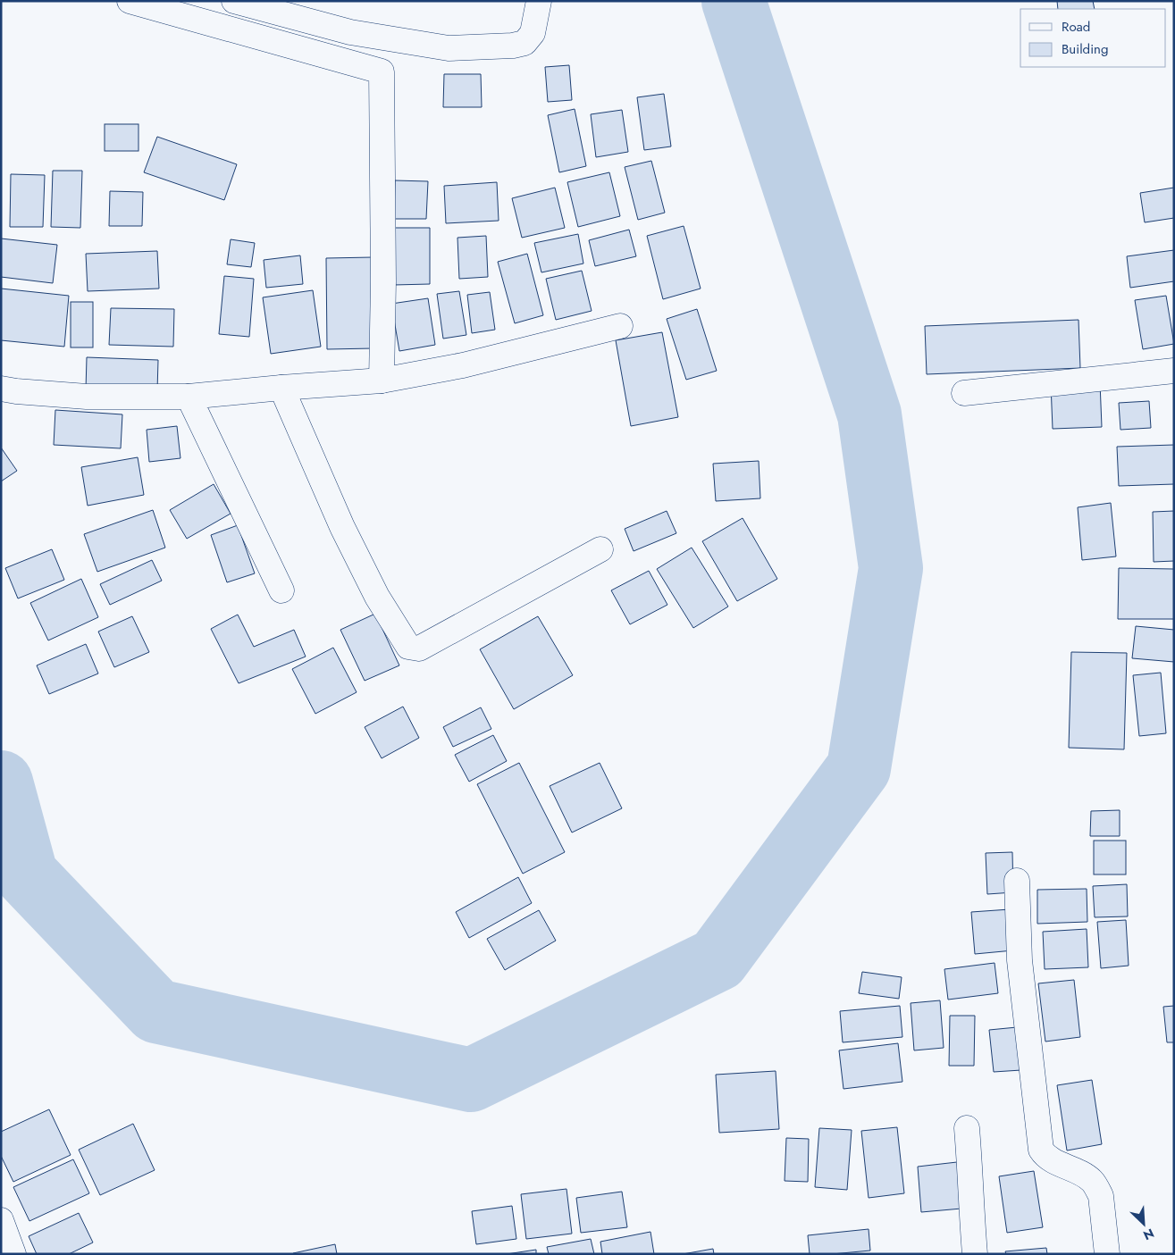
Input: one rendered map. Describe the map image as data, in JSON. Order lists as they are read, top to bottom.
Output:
{
  "legend": ["Road", "Building"],
  "north": "bottom right"
}
